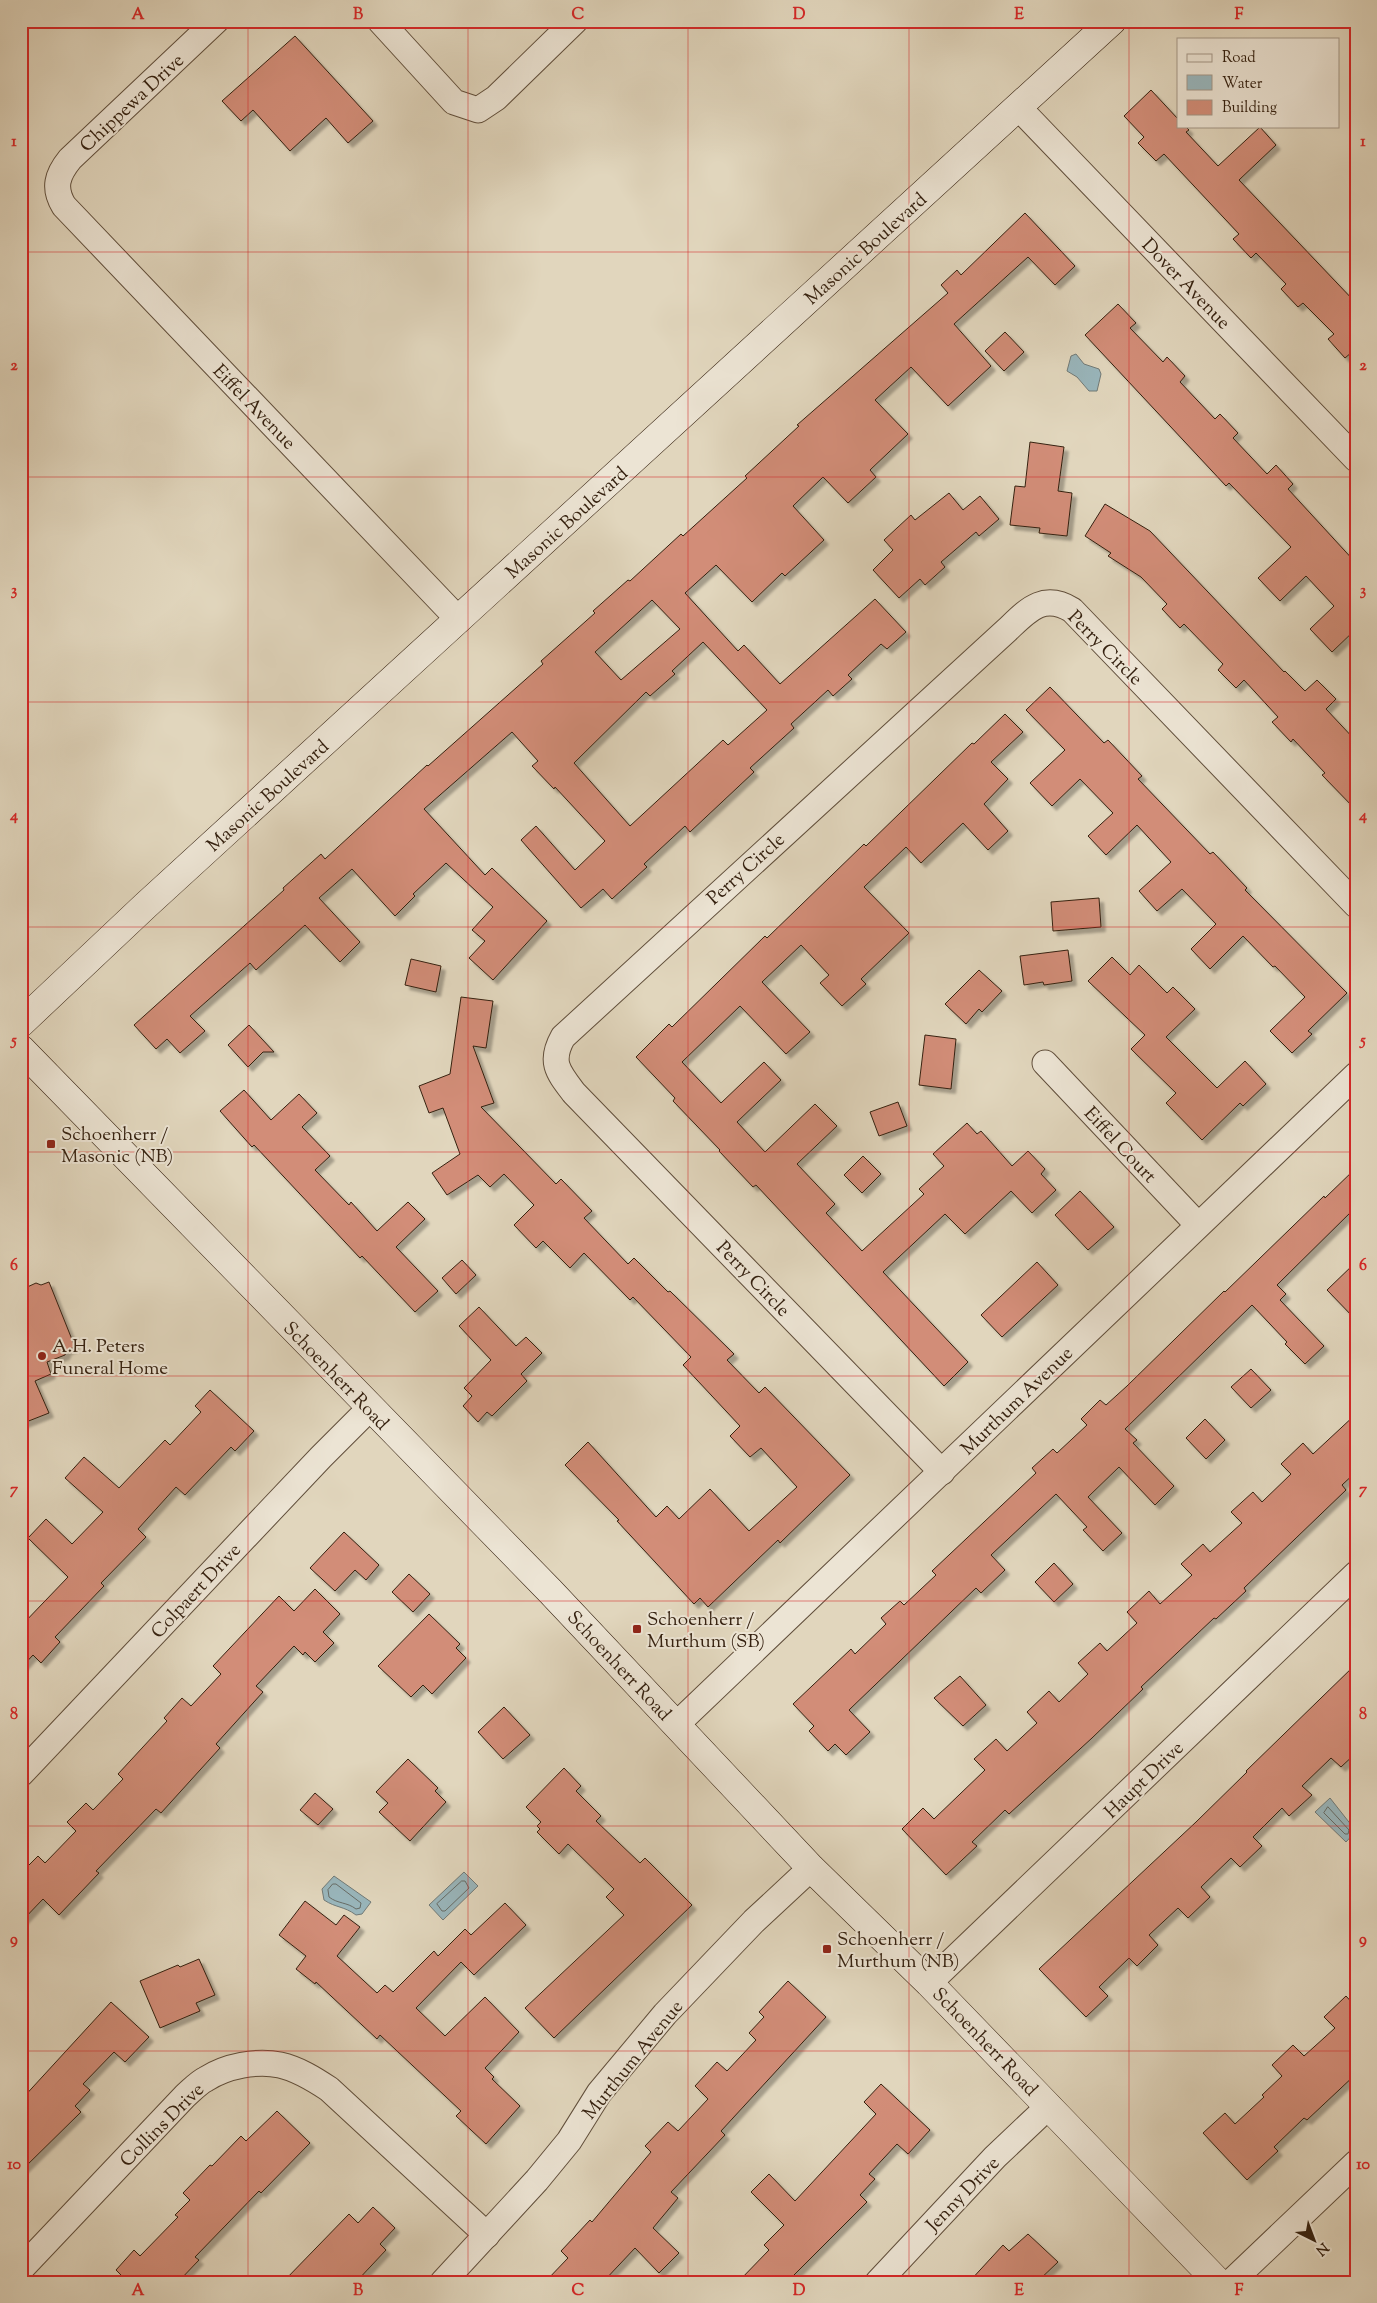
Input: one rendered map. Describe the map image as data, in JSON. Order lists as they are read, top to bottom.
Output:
{
  "streets": {
    "main road": ["Masonic Boulevard", "Schoenherr Road"],
    "street": [
      "Chippewa Drive",
      "Dover Avenue",
      "Eiffel Avenue",
      "Perry Circle",
      "Eiffel Court",
      "Murthum Avenue",
      "Colpaert Drive",
      "Haupt Drive",
      "Collins Drive",
      "Jenny Drive"
    ]
  },
  "crossings": [
    ["Chippewa Drive", "Eiffel Avenue"],
    ["Masonic Boulevard", "Dover Avenue"],
    ["Masonic Boulevard", "Eiffel Avenue"],
    ["Perry Circle", "Murthum Avenue"],
    ["Eiffel Court", "Murthum Avenue"],
    ["Schoenherr Road", "Murthum Avenue"],
    ["Schoenherr Road", "Colpaert Drive"],
    ["Schoenherr Road", "Haupt Drive"],
    ["Schoenherr Road", "Jenny Drive"],
    ["Murthum Avenue", "Collins Drive"]
  ],
  "places": {
    "transit": ["Schoenherr / Masonic (NB)", "Schoenherr / Murthum (SB)", "Schoenherr / Murthum (NB)"],
    "other": ["A.H. Peters Funeral Home"]
  },
  "legend": ["Road", "Water", "Building"],
  "north": "bottom right",
  "grid": {
    "columns": [
      "A",
      "B",
      "C",
      "D",
      "E",
      "F"
    ],
    "rows": [
      "1",
      "2",
      "3",
      "4",
      "5",
      "6",
      "7",
      "8",
      "9",
      "10"
    ]
  }
}
